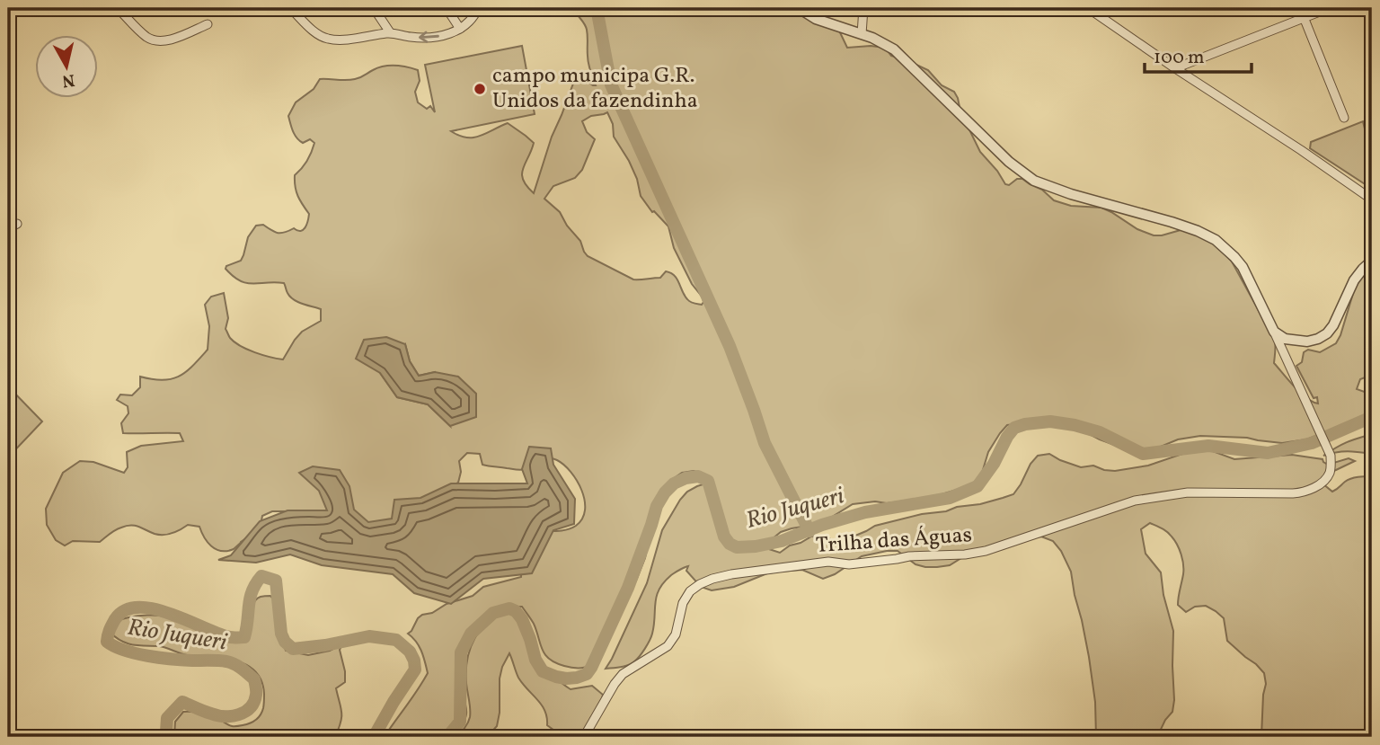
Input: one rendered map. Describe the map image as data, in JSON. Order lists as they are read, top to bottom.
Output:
{
  "streets": {
    "street": ["Trilha das Águas"]
  },
  "water": ["Rio Juqueri"],
  "places": ["campo municipa G.R. Unidos da fazendinha"],
  "scale_bar": "100 m",
  "north": "bottom"
}
